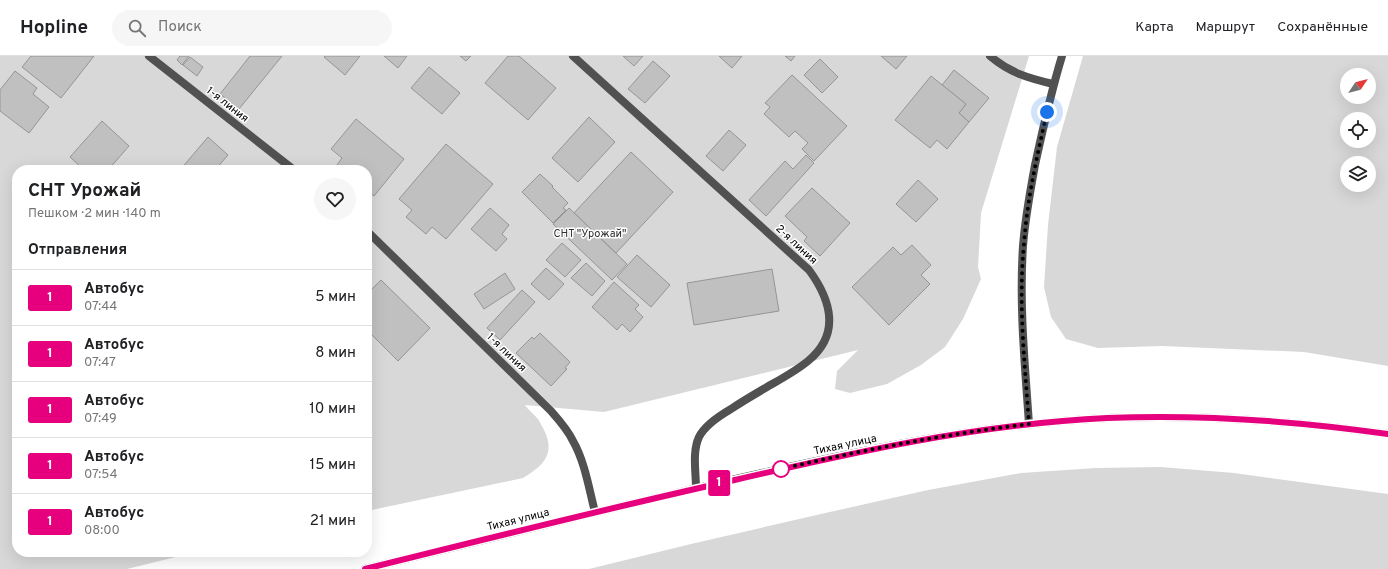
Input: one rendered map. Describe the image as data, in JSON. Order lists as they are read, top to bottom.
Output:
{
  "streets": {
    "main road": ["Тихая улица"],
    "street": ["1-я линия", "2-я линия"]
  },
  "crossings": [
    ["1-я линия", "Тихая улица"],
    ["2-я линия", "Тихая улица"]
  ],
  "parks": ["СНТ \"Урожай\""],
  "lines": ["bus line 1"],
  "north": "top right",
  "page": {
    "header": "Hopline",
    "search": "Поиск",
    "nav": ["Карта", "Маршрут", "Сохранённые"],
    "on_map": "1",
    "heading": [
      ["СНТ Урожай", "Пешком · 2 мин · 140 m"],
      "Отправления"
    ],
    "list": [
      {
        "mark": "1",
        "name": "Автобус",
        "note": "07:44",
        "value": "5 мин"
      },
      {
        "mark": "1",
        "name": "Автобус",
        "note": "07:47",
        "value": "8 мин"
      },
      {
        "mark": "1",
        "name": "Автобус",
        "note": "07:49",
        "value": "10 мин"
      },
      {
        "mark": "1",
        "name": "Автобус",
        "note": "07:54",
        "value": "15 мин"
      },
      {
        "mark": "1",
        "name": "Автобус",
        "note": "08:00",
        "value": "21 мин"
      }
    ]
  }
}
